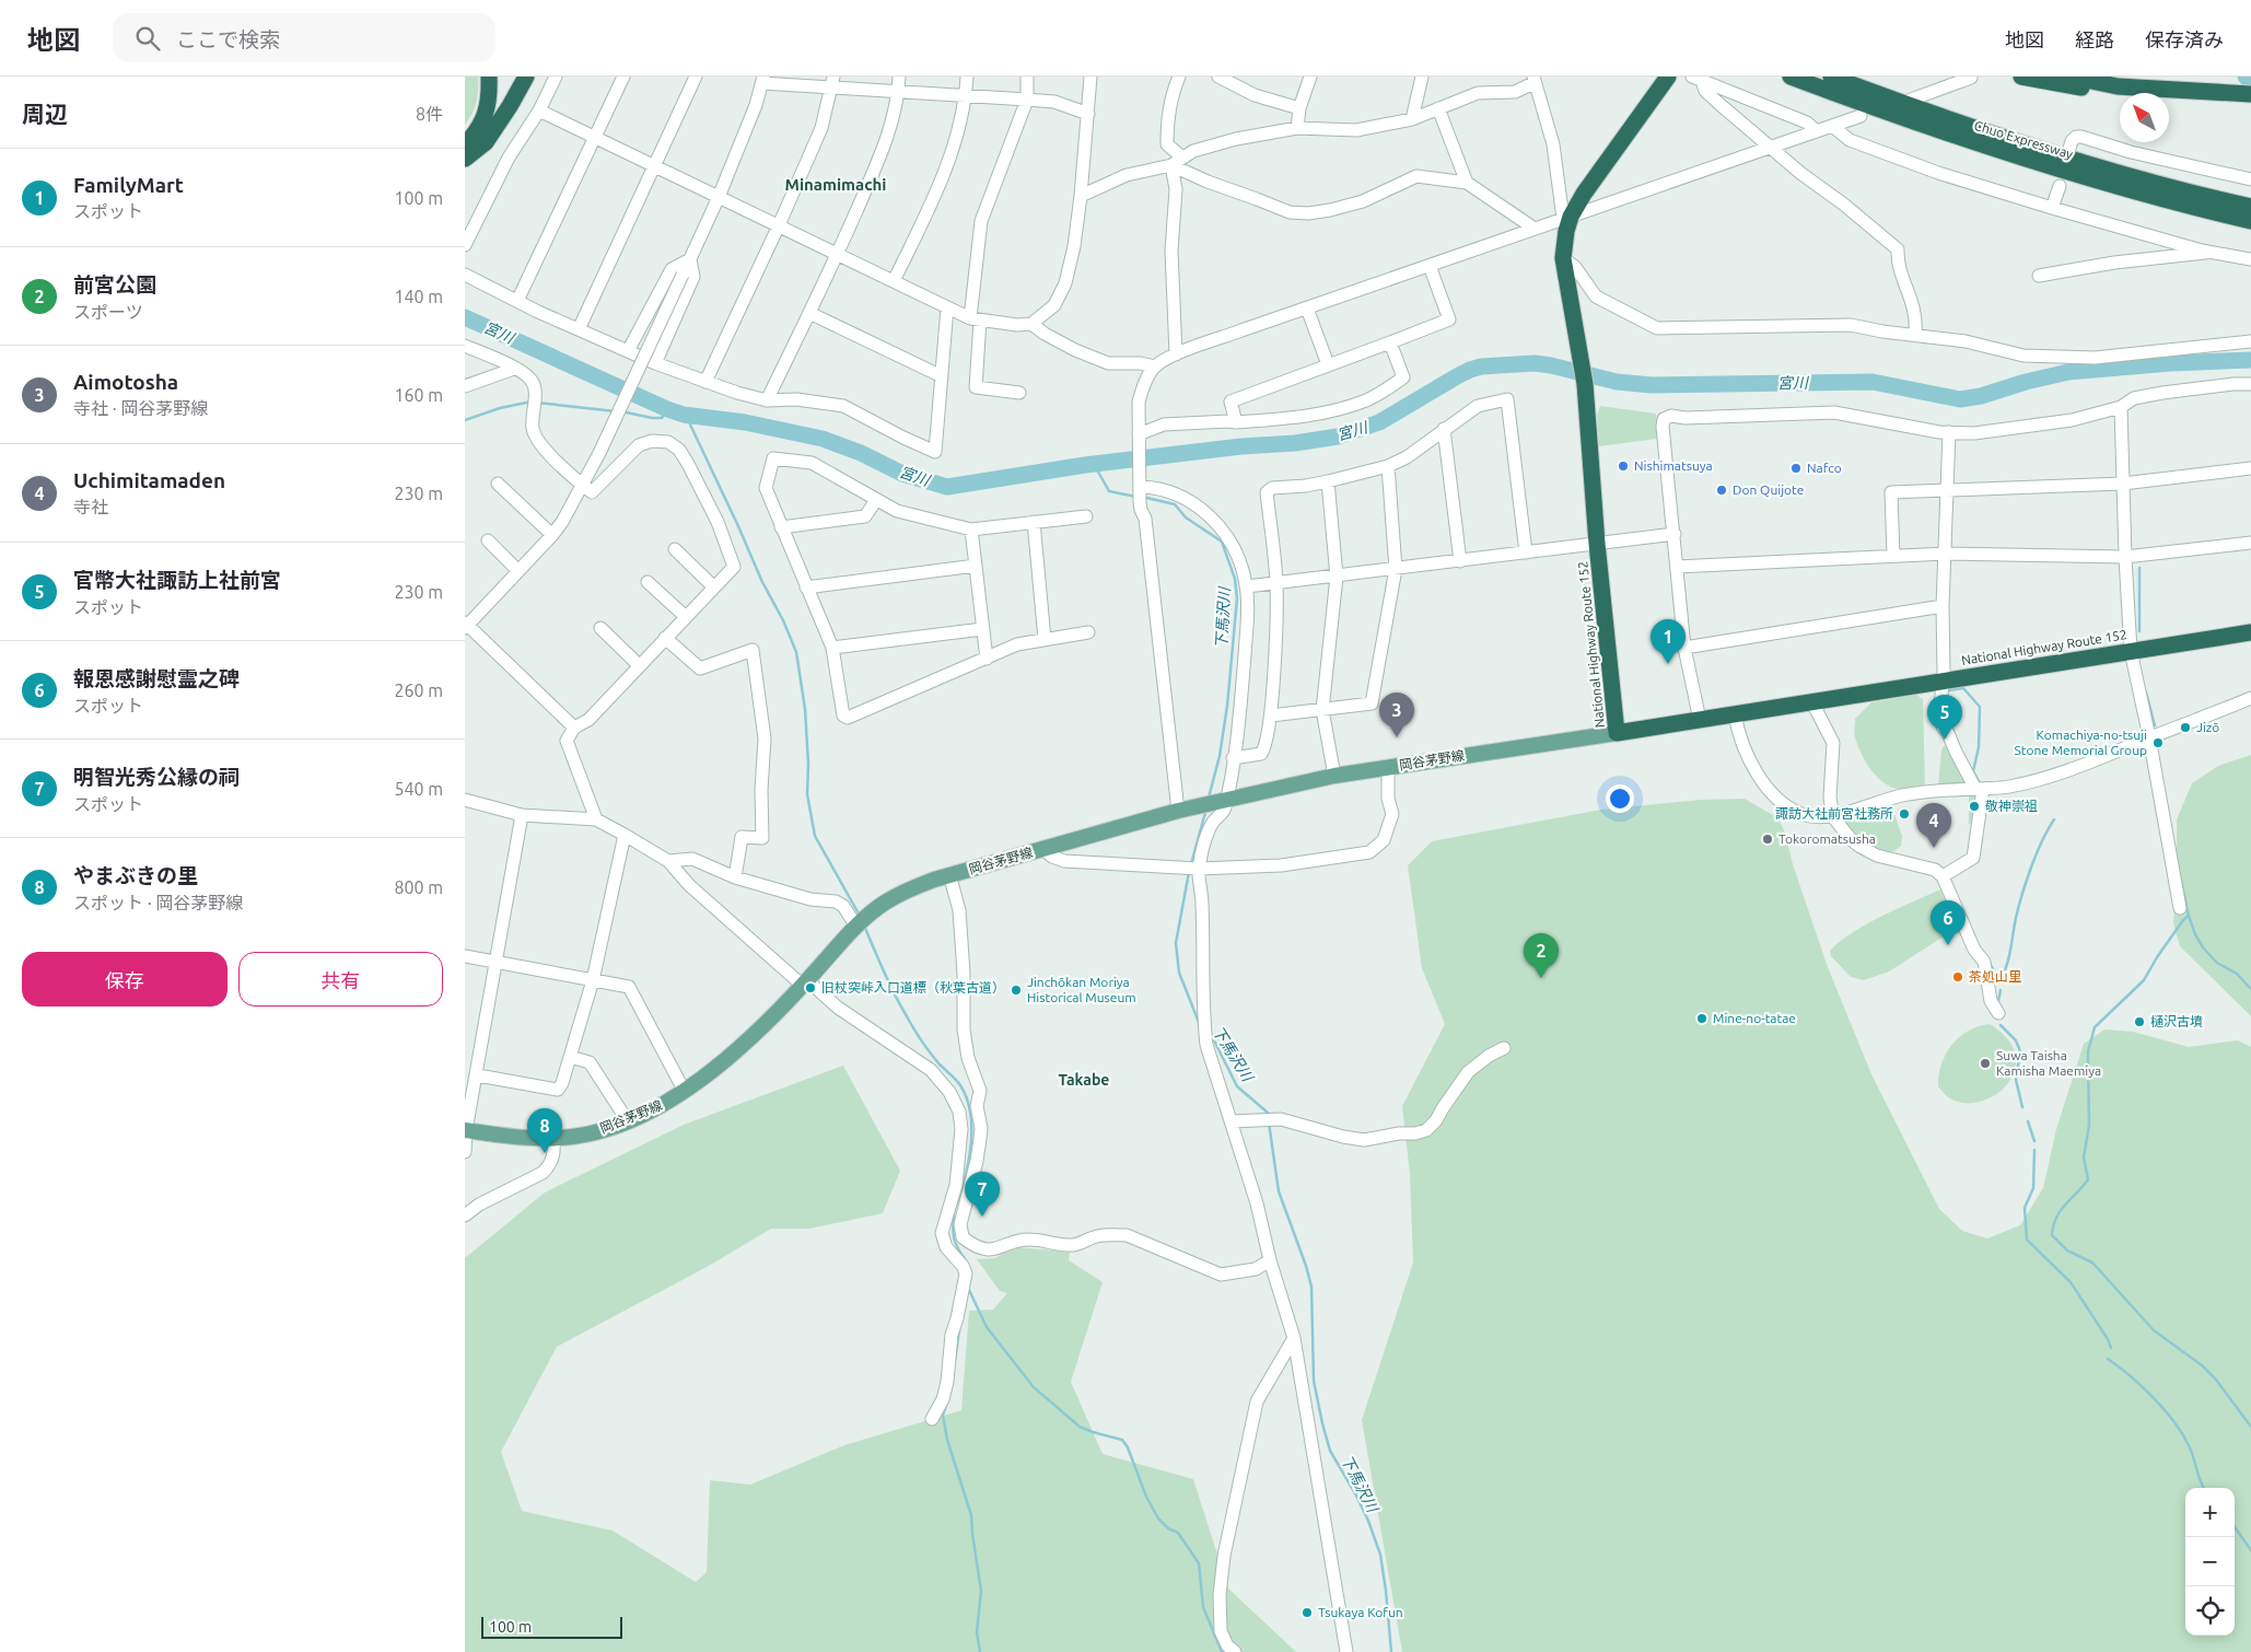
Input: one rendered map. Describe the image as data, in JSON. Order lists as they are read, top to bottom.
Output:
{
  "streets": {
    "highway": ["Chuo Expressway", "National Highway Route 152"],
    "main road": ["岡谷茅野線"]
  },
  "crossings": [
    ["National Highway Route 152", "岡谷茅野線"]
  ],
  "districts": ["Minamimachi", "Takabe"],
  "water": ["宮川", "下馬沢川"],
  "places": [
    "Nishimatsuya",
    "Nafco",
    "Don Quijote",
    "Jizō",
    "Komachiya-no-tsuji Stone Memorial Group",
    "敬神崇祖",
    "諏訪大社前宮社務所",
    "Tokoromatsusha",
    "茶処山里",
    "旧杖突峠入口道標（秋葉古道）",
    "Jinchōkan Moriya Historical Museum",
    "Mine-no-tatae",
    "樋沢古墳",
    "Suwa Taisha Kamisha Maemiya",
    "Tsukaya Kofun"
  ],
  "scale_bar": "100 m",
  "north": "top left",
  "page": {
    "header": "地図",
    "search": "ここで検索",
    "nav": ["地図", "経路", "保存済み"],
    "heading": ["周辺", "8件"],
    "list": [
      {
        "mark": "1",
        "name": "FamilyMart",
        "note": "スポット",
        "value": "100 m"
      },
      {
        "mark": "2",
        "name": "前宮公園",
        "note": "スポーツ",
        "value": "140 m"
      },
      {
        "mark": "3",
        "name": "Aimotosha",
        "note": "寺社 · 岡谷茅野線",
        "value": "160 m"
      },
      {
        "mark": "4",
        "name": "Uchimitamaden",
        "note": "寺社",
        "value": "230 m"
      },
      {
        "mark": "5",
        "name": "官幣大社諏訪上社前宮",
        "note": "スポット",
        "value": "230 m"
      },
      {
        "mark": "6",
        "name": "報恩感謝慰霊之碑",
        "note": "スポット",
        "value": "260 m"
      },
      {
        "mark": "7",
        "name": "明智光秀公縁の祠",
        "note": "スポット",
        "value": "540 m"
      },
      {
        "mark": "8",
        "name": "やまぶきの里",
        "note": "スポット · 岡谷茅野線",
        "value": "800 m"
      }
    ],
    "pins": [
      "1",
      "3",
      "5",
      "4",
      "6",
      "2",
      "8",
      "7"
    ],
    "buttons": ["保存", "共有"],
    "map_buttons": ["+", "−"],
    "scale": "100 m"
  }
}
